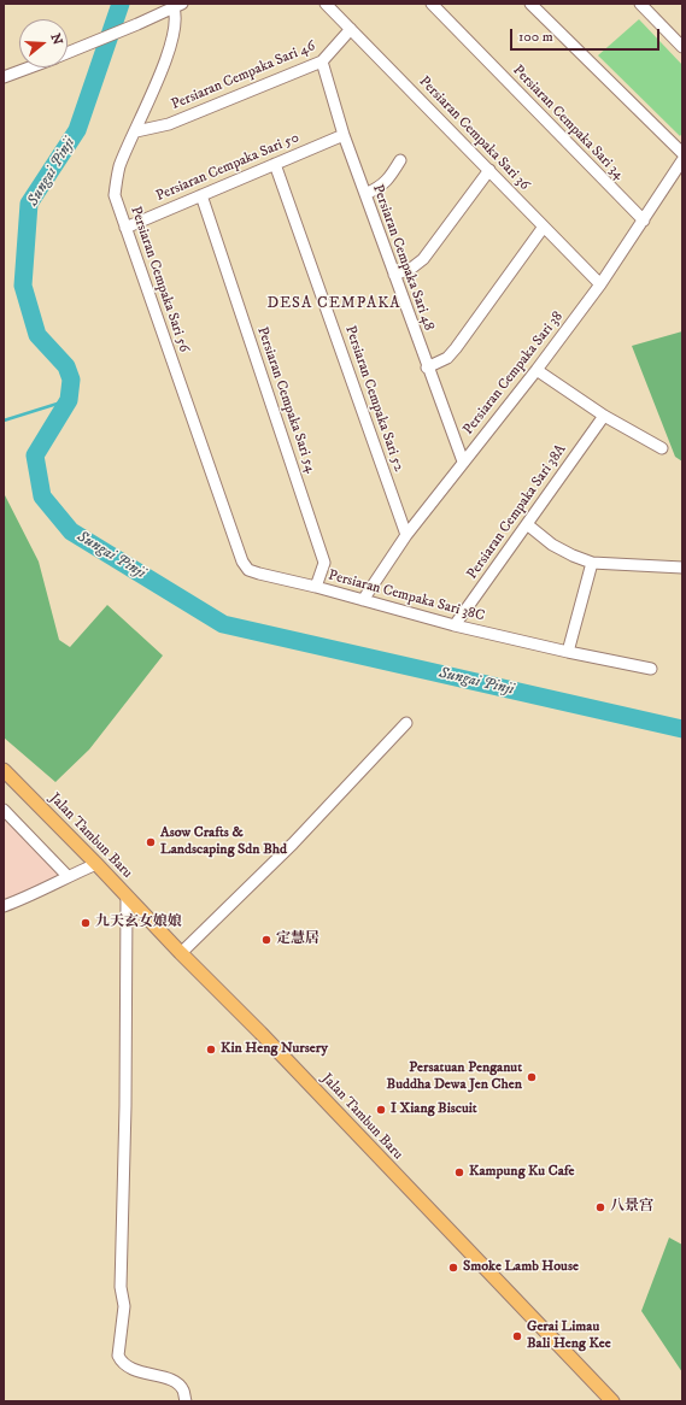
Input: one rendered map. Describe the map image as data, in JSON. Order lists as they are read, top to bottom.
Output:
{
  "streets": {
    "main road": ["Jalan Tambun Baru"],
    "street": [
      "Persiaran Cempaka Sari 46",
      "Persiaran Cempaka Sari 34",
      "Persiaran Cempaka Sari 36",
      "Persiaran Cempaka Sari 50",
      "Persiaran Cempaka Sari 48",
      "Persiaran Cempaka Sari 56",
      "Persiaran Cempaka Sari 38",
      "Persiaran Cempaka Sari 52",
      "Persiaran Cempaka Sari 54",
      "Persiaran Cempaka Sari 38A",
      "Persiaran Cempaka Sari 38C"
    ]
  },
  "crossings": [
    ["Persiaran Cempaka Sari 46", "Persiaran Cempaka Sari 36"],
    ["Persiaran Cempaka Sari 46", "Persiaran Cempaka Sari 48"],
    ["Persiaran Cempaka Sari 46", "Persiaran Cempaka Sari 56"],
    ["Persiaran Cempaka Sari 34", "Persiaran Cempaka Sari 38"],
    ["Persiaran Cempaka Sari 36", "Persiaran Cempaka Sari 38"],
    ["Persiaran Cempaka Sari 50", "Persiaran Cempaka Sari 48"],
    ["Persiaran Cempaka Sari 50", "Persiaran Cempaka Sari 56"],
    ["Persiaran Cempaka Sari 50", "Persiaran Cempaka Sari 52"],
    ["Persiaran Cempaka Sari 50", "Persiaran Cempaka Sari 54"],
    ["Persiaran Cempaka Sari 48", "Persiaran Cempaka Sari 38"],
    ["Persiaran Cempaka Sari 56", "Persiaran Cempaka Sari 38C"],
    ["Persiaran Cempaka Sari 38", "Persiaran Cempaka Sari 52"],
    ["Persiaran Cempaka Sari 38", "Persiaran Cempaka Sari 38C"],
    ["Persiaran Cempaka Sari 54", "Persiaran Cempaka Sari 38C"],
    ["Persiaran Cempaka Sari 38A", "Persiaran Cempaka Sari 38C"]
  ],
  "districts": ["DESA CEMPAKA"],
  "water": ["Sungai Pinji"],
  "places": [
    "Asow Crafts & Landscaping Sdn Bhd",
    "九天玄女娘娘",
    "定慧居",
    "Kin Heng Nursery",
    "Persatuan Penganut Buddha Dewa Jen Chen",
    "I Xiang Biscuit",
    "Kampung Ku Cafe",
    "八景宫",
    "Smoke Lamb House",
    "Gerai Limau Bali Heng Kee"
  ],
  "scale_bar": "100 m",
  "north": "right"
}
